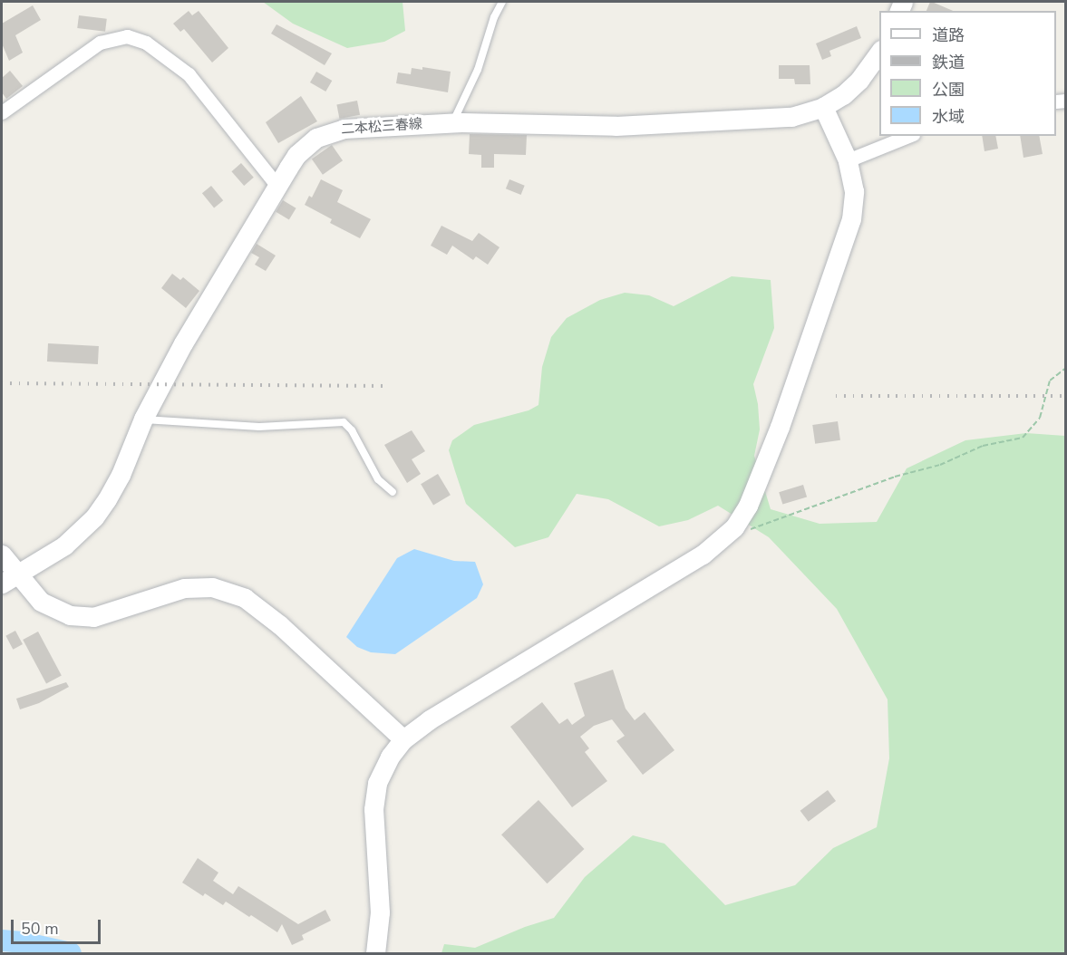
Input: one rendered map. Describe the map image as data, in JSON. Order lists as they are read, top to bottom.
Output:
{
  "streets": {
    "street": ["二本松三春線"]
  },
  "legend": [
    "道路",
    "鉄道",
    "公園",
    "水域"
  ],
  "scale_bar": "50 m"
}
